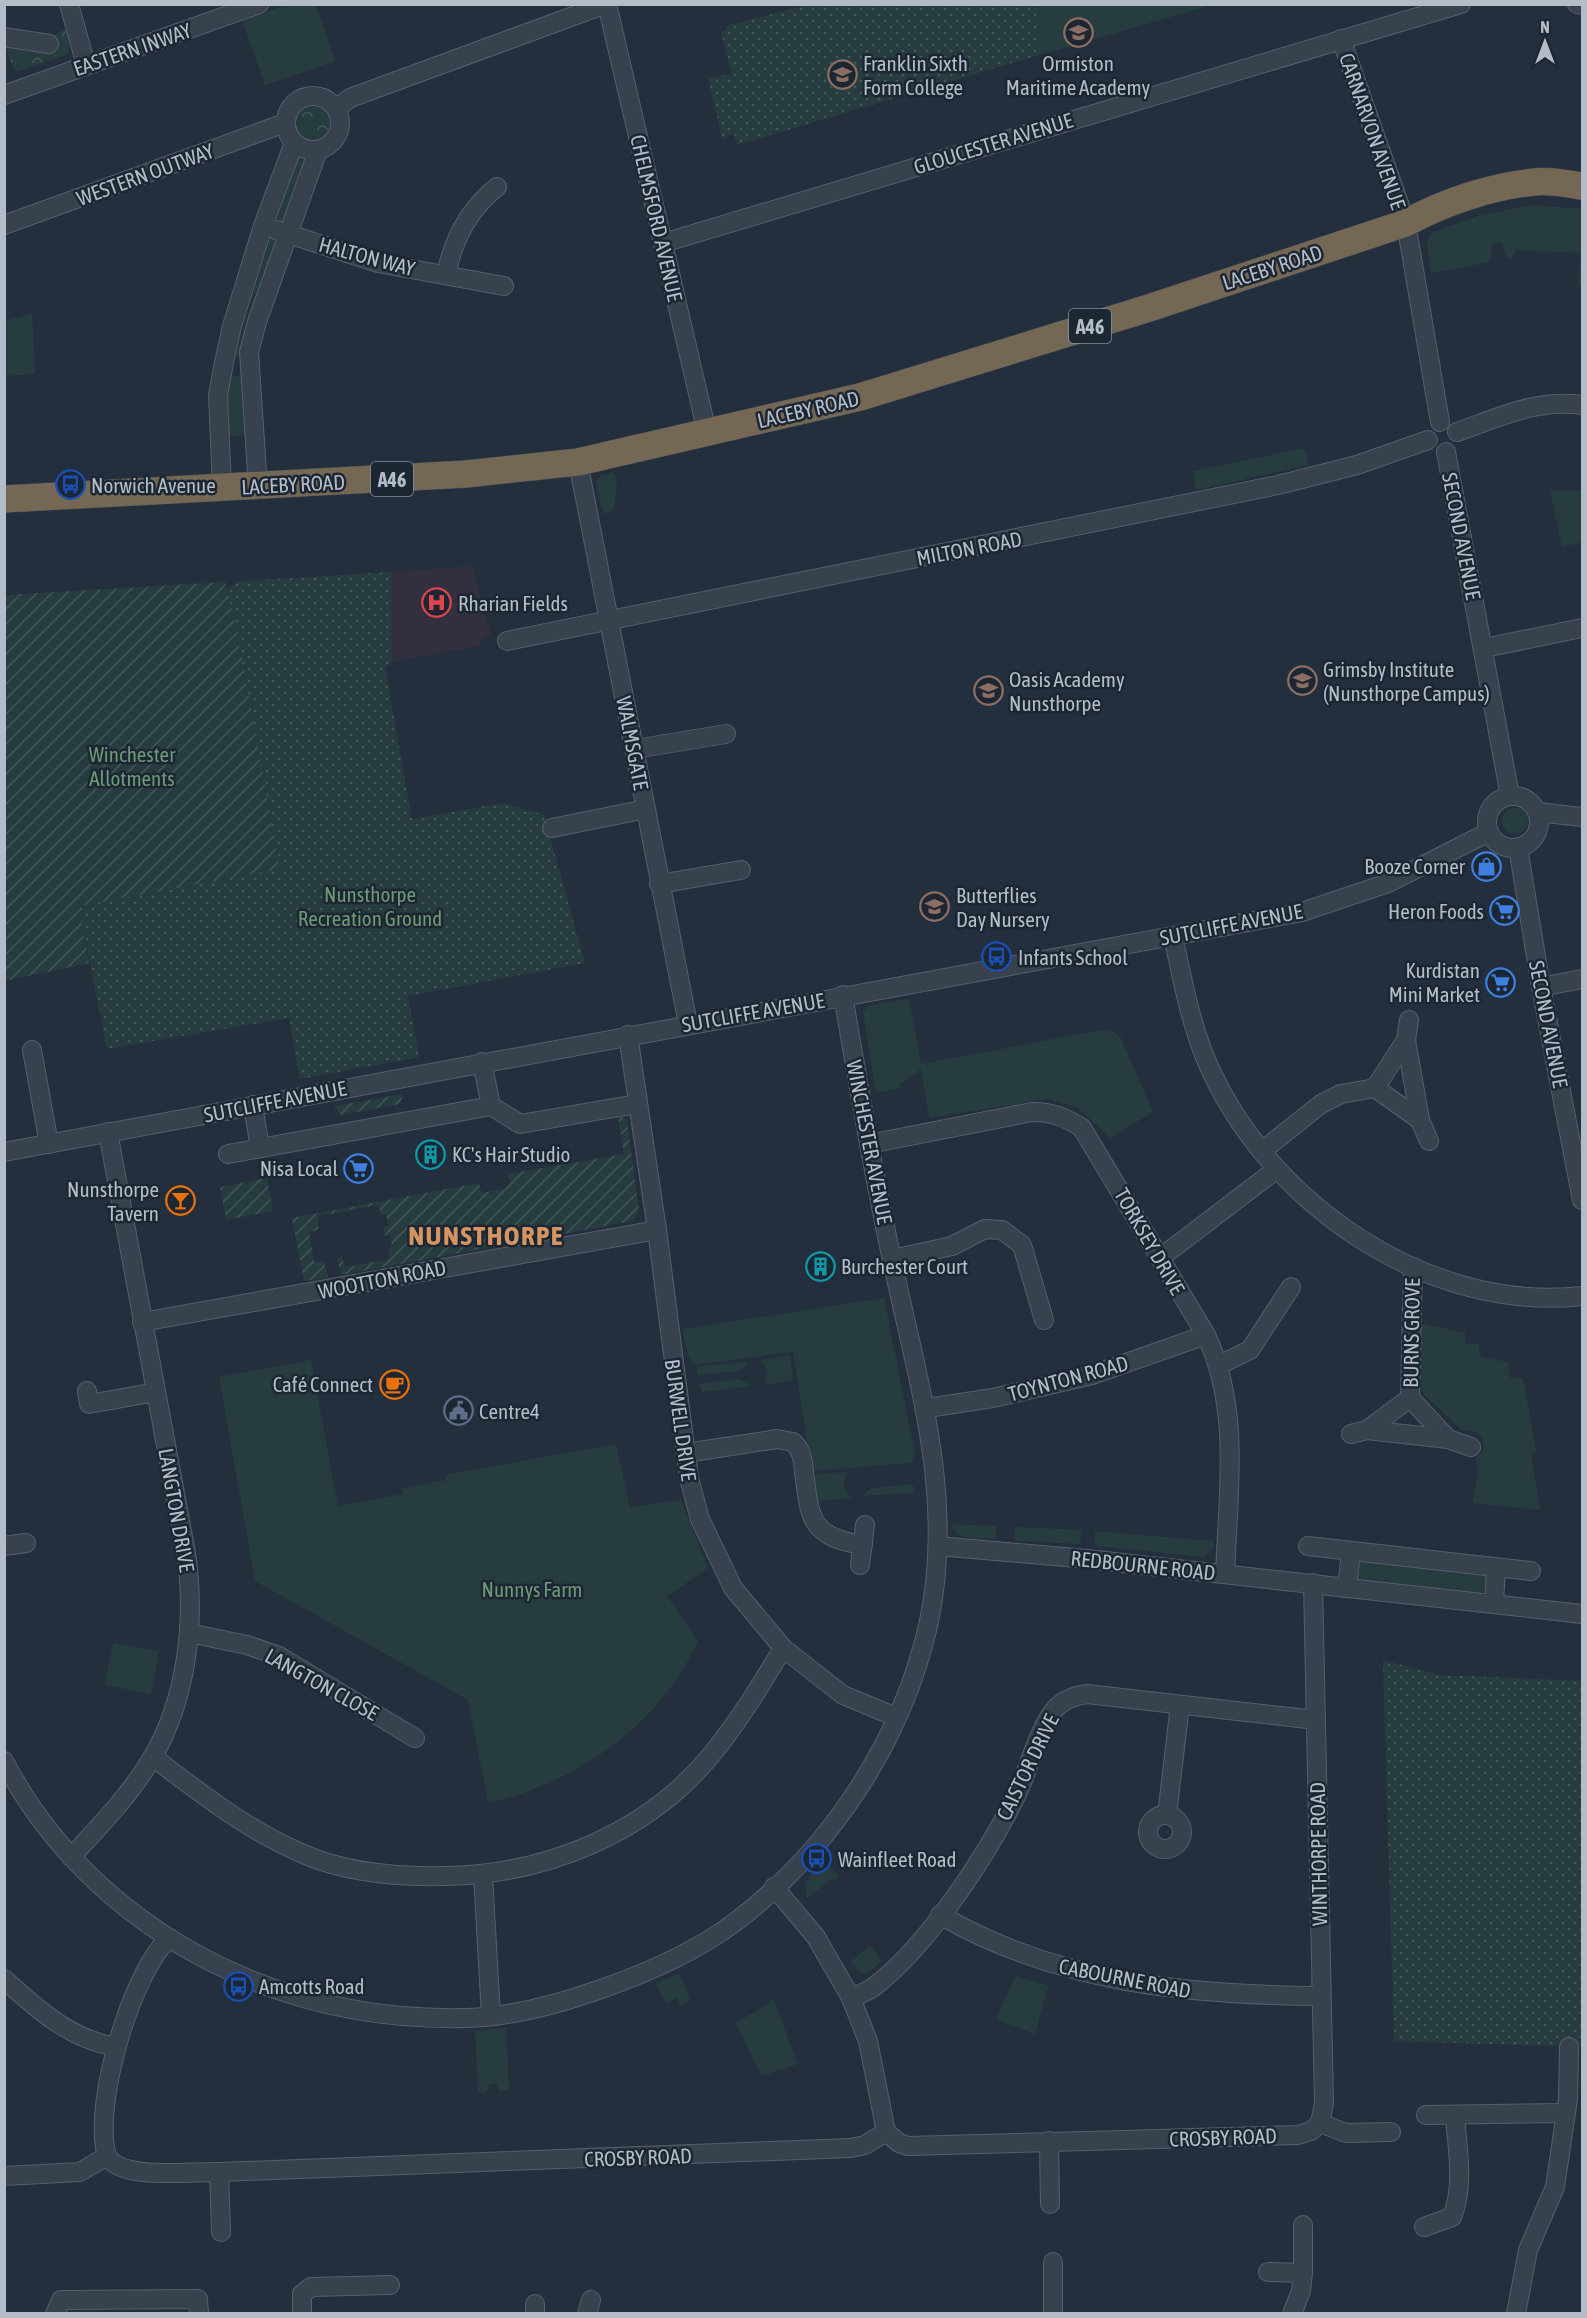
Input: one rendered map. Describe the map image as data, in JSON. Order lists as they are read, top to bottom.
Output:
{
  "streets": {
    "highway": ["LACEBY ROAD", "A46"],
    "street": [
      "EASTERN INWAY",
      "CARNARVON AVENUE",
      "GLOUCESTER AVENUE",
      "WESTERN OUTWAY",
      "CHELMSFORD AVENUE",
      "HALTON WAY",
      "SECOND AVENUE",
      "MILTON ROAD",
      "WALMSGATE",
      "SUTCLIFFE AVENUE",
      "WINCHESTER AVENUE",
      "TORKSEY DRIVE",
      "WOOTTON ROAD",
      "BURNS GROVE",
      "TOYNTON ROAD",
      "BURWELL DRIVE",
      "LANGTON DRIVE",
      "REDBOURNE ROAD",
      "LANGTON CLOSE",
      "CAISTOR DRIVE",
      "WINTHORPE ROAD",
      "CABOURNE ROAD",
      "CROSBY ROAD"
    ]
  },
  "crossings": [
    ["CARNARVON AVENUE", "GLOUCESTER AVENUE"],
    ["CARNARVON AVENUE", "LACEBY ROAD"],
    ["GLOUCESTER AVENUE", "CHELMSFORD AVENUE"],
    ["CHELMSFORD AVENUE", "LACEBY ROAD"],
    ["LACEBY ROAD", "WALMSGATE"],
    ["SECOND AVENUE", "MILTON ROAD"],
    ["SECOND AVENUE", "SUTCLIFFE AVENUE"],
    ["MILTON ROAD", "WALMSGATE"],
    ["WALMSGATE", "SUTCLIFFE AVENUE"],
    ["SUTCLIFFE AVENUE", "WINCHESTER AVENUE"],
    ["SUTCLIFFE AVENUE", "BURWELL DRIVE"],
    ["SUTCLIFFE AVENUE", "LANGTON DRIVE"],
    ["WINCHESTER AVENUE", "TORKSEY DRIVE"],
    ["WINCHESTER AVENUE", "TOYNTON ROAD"],
    ["WINCHESTER AVENUE", "BURWELL DRIVE"],
    ["WINCHESTER AVENUE", "LANGTON DRIVE"],
    ["WINCHESTER AVENUE", "REDBOURNE ROAD"],
    ["TORKSEY DRIVE", "TOYNTON ROAD"],
    ["TORKSEY DRIVE", "REDBOURNE ROAD"],
    ["WOOTTON ROAD", "BURWELL DRIVE"],
    ["WOOTTON ROAD", "LANGTON DRIVE"],
    ["LANGTON DRIVE", "LANGTON CLOSE"],
    ["REDBOURNE ROAD", "WINTHORPE ROAD"],
    ["CAISTOR DRIVE", "WINTHORPE ROAD"],
    ["CAISTOR DRIVE", "CABOURNE ROAD"],
    ["WINTHORPE ROAD", "CABOURNE ROAD"],
    ["WINTHORPE ROAD", "CROSBY ROAD"]
  ],
  "districts": ["NUNSTHORPE"],
  "parks": ["Winchester Allotments", "Nunsthorpe Recreation Ground", "Nunnys Farm"],
  "places": {
    "school or university": [
      "Ormiston Maritime Academy",
      "Franklin Sixth Form College",
      "Grimsby Institute (Nunsthorpe Campus)",
      "Oasis Academy Nunsthorpe",
      "Butterflies Day Nursery"
    ],
    "bus stop": [
      "Norwich Avenue",
      "Infants School",
      "Wainfleet Road",
      "Amcotts Road"
    ],
    "hospital": ["Rharian Fields"],
    "shop": ["Booze Corner"],
    "supermarket": ["Heron Foods", "Kurdistan Mini Market", "Nisa Local"],
    "building": ["KC's Hair Studio", "Burchester Court"],
    "bar": ["Nunsthorpe Tavern"],
    "cafe": ["Café Connect"],
    "public building": ["Centre4"]
  },
  "north": "top"
}
